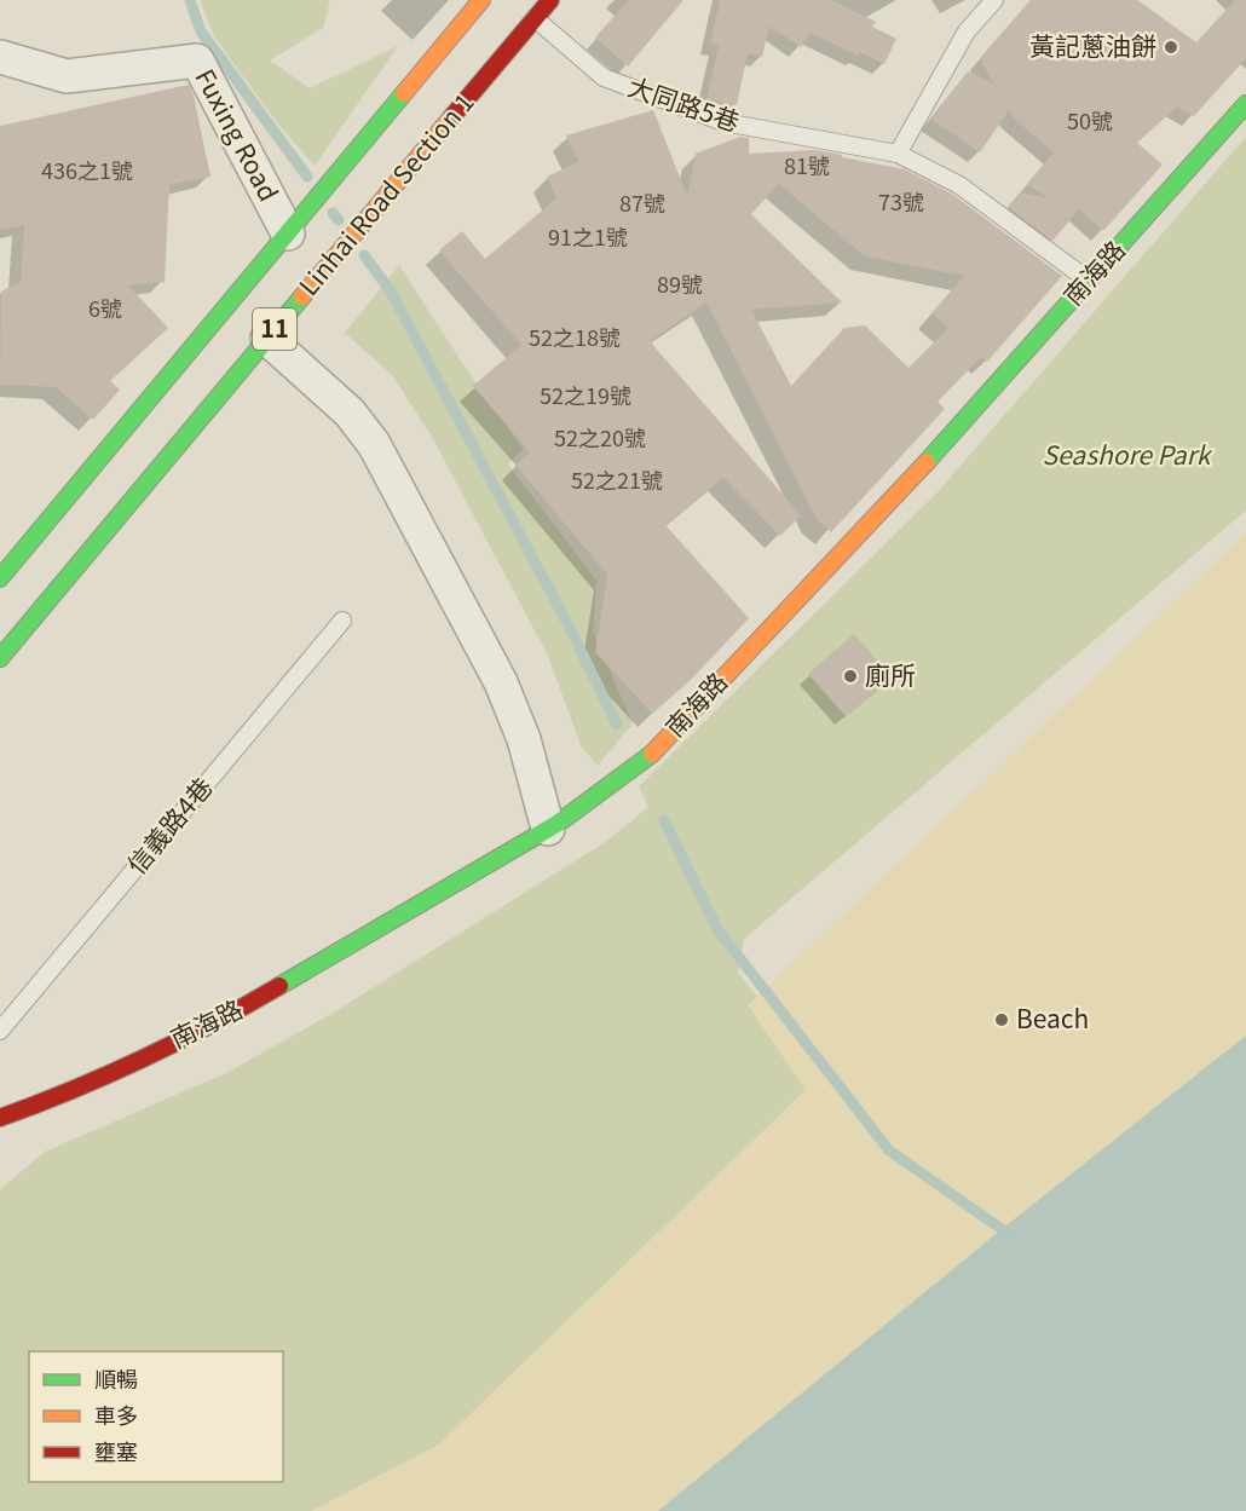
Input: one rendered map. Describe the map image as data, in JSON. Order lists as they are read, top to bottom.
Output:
{
  "streets": {
    "street": [
      "Fuxing Road",
      "Linhai Road Section 1",
      "南海路",
      "11"
    ],
    "lane": ["大同路5巷", "信義路4巷"]
  },
  "crossings": [
    ["大同路5巷", "Linhai Road Section 1"],
    ["大同路5巷", "南海路"],
    ["Fuxing Road", "Linhai Road Section 1"]
  ],
  "parks": ["Seashore Park"],
  "places": ["黃記蔥油餅", "廁所", "Beach"],
  "house_numbers": [
    "50號",
    "81號",
    "436之1號",
    "73號",
    "87號",
    "91之1號",
    "89號",
    "6號",
    "52之18號",
    "52之19號",
    "52之20號",
    "52之21號"
  ],
  "legend": ["順暢", "車多", "壅塞"]
}
